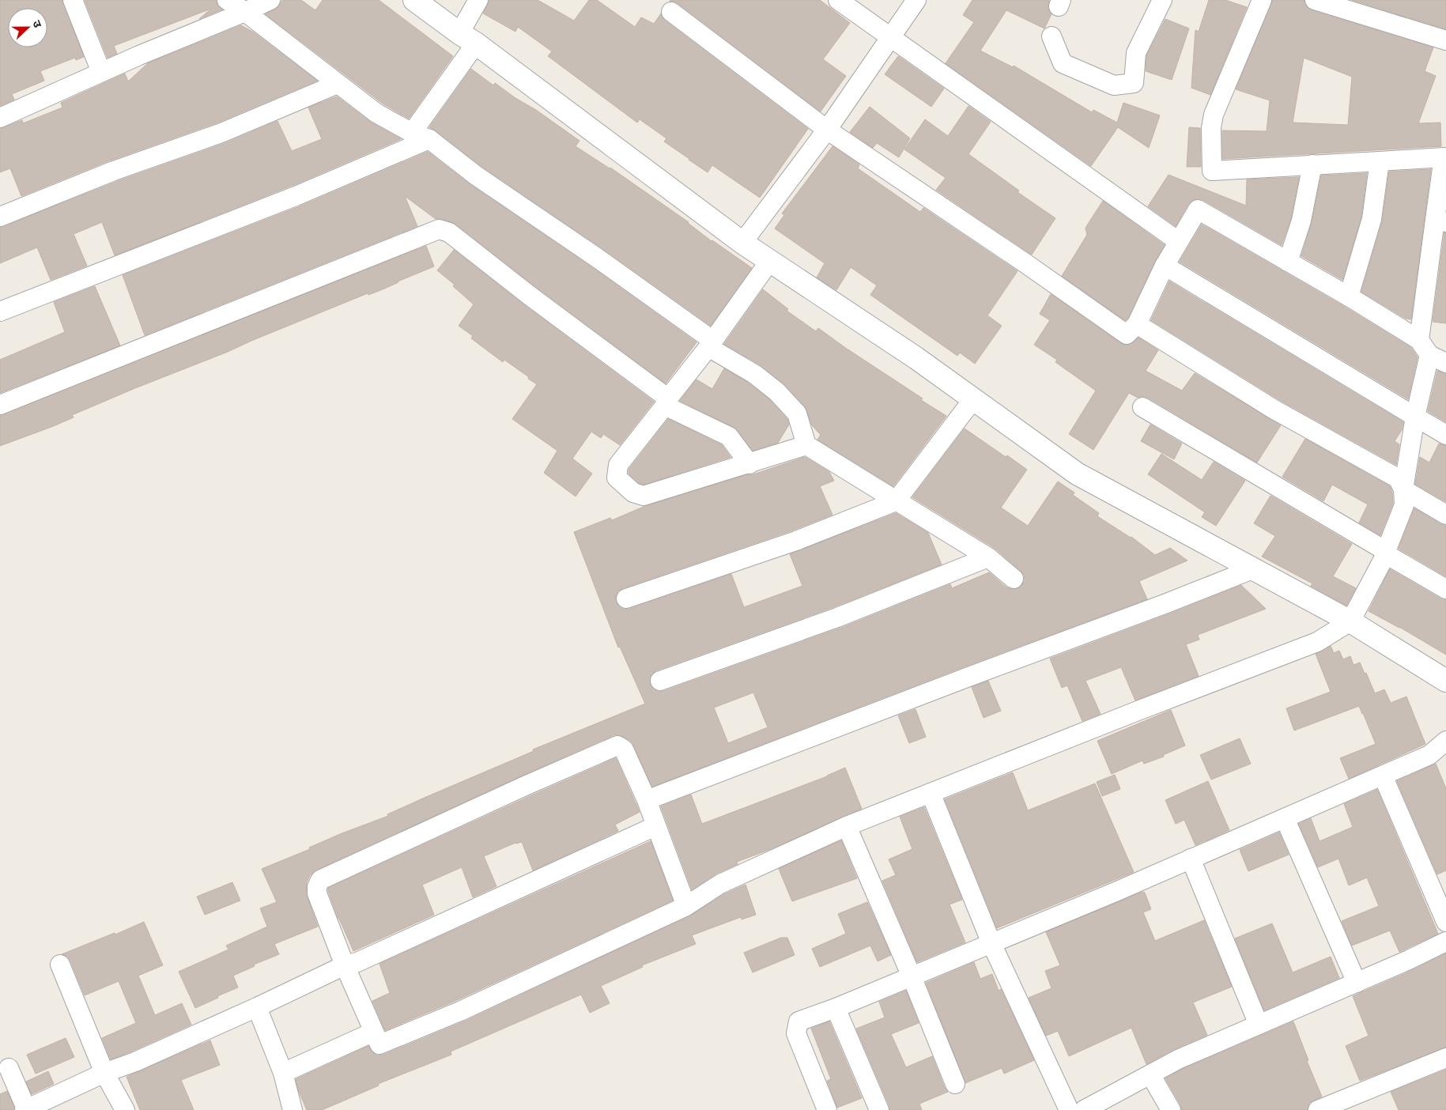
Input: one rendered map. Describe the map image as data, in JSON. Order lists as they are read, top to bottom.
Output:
{
  "north": "right"
}
